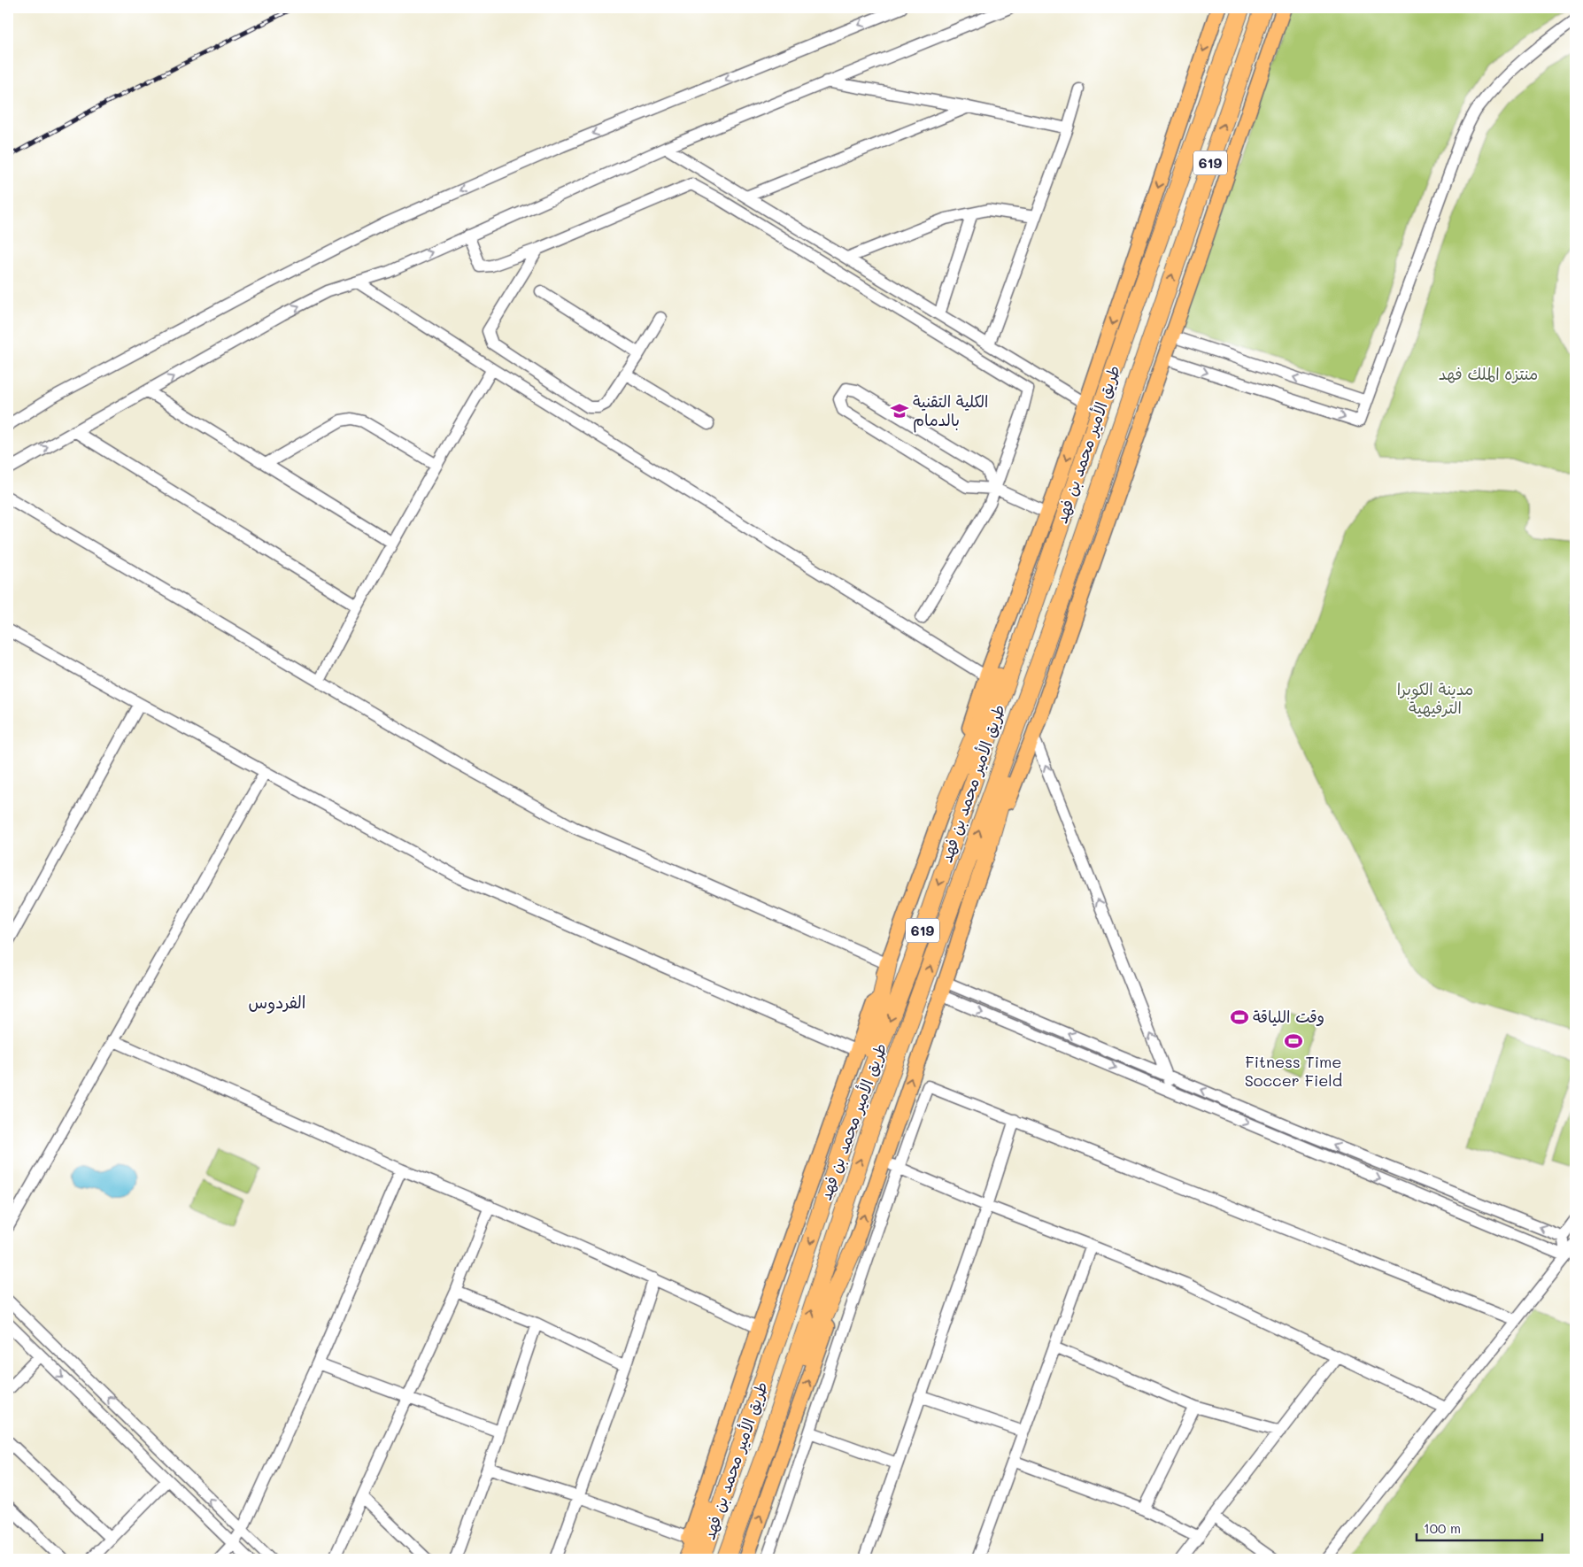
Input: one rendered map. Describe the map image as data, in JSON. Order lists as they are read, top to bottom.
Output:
{
  "streets": {
    "highway": ["619", "طريق الأمير محمد بن فهد"]
  },
  "districts": ["الفردوس"],
  "parks": ["منتزه الملك فهد", "مدينة الكوبرا الترفيهية"],
  "places": {
    "school or university": ["الكلية التقنية بالدمام"],
    "sports": ["وقت اللياقة", "Fitness Time Soccer Field"]
  },
  "scale_bar": "100 m"
}
